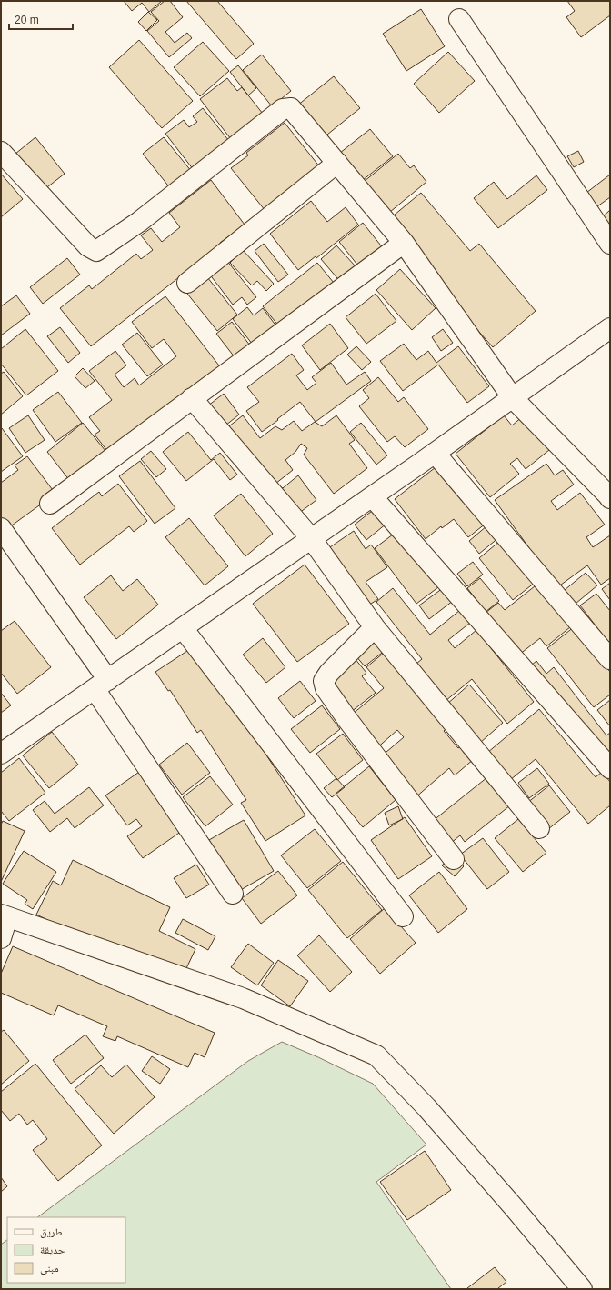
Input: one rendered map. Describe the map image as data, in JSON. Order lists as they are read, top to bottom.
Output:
{
  "legend": ["طريق", "حديقة", "مبنى"],
  "scale_bar": "20 m"
}
